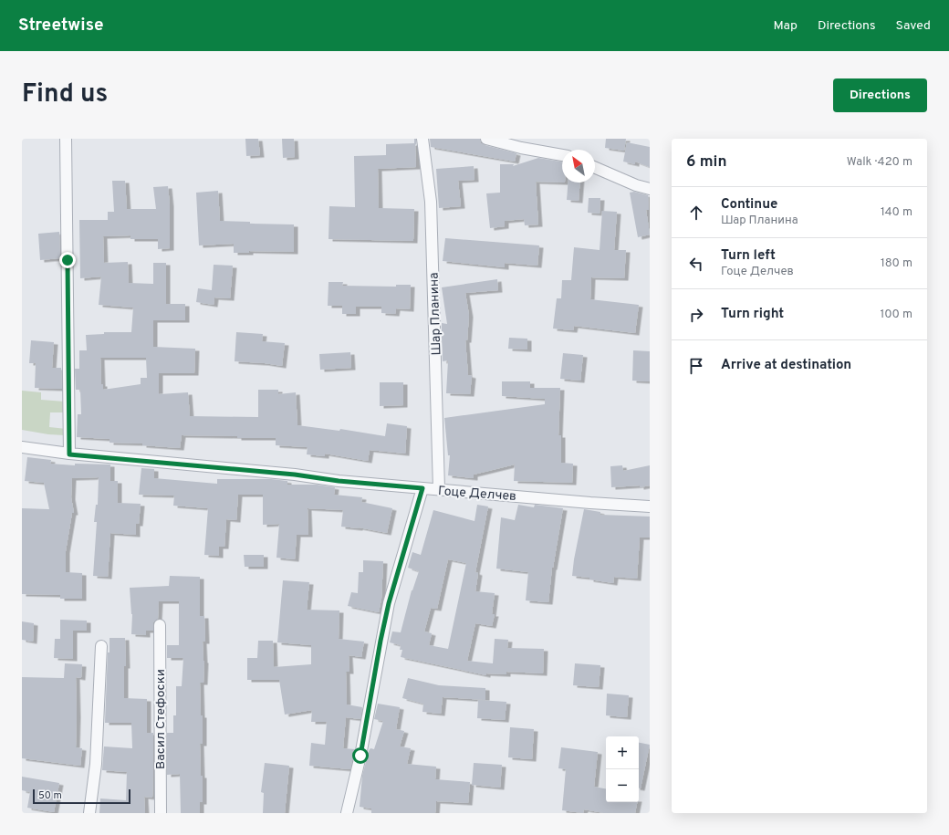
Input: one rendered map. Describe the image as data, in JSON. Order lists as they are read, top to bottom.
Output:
{
  "streets": {
    "street": ["Шар Планина", "Гоце Делчев", "Васил Стефоски"]
  },
  "crossings": [
    ["Шар Планина", "Гоце Делчев"]
  ],
  "scale_bar": "50 m",
  "north": "top left",
  "page": {
    "header": "Streetwise",
    "nav": ["Map", "Directions", "Saved"],
    "title": "Find us",
    "buttons": "Directions",
    "heading": ["6 min", "Walk · 420 m"],
    "list": [
      ["Continue", "Шар Планина", "140 m"],
      ["Turn left", "Гоце Делчев", "180 m"],
      ["Turn right", "100 m"],
      "Arrive at destination"
    ],
    "map_buttons": ["+", "−"],
    "scale": "50 m"
  }
}
